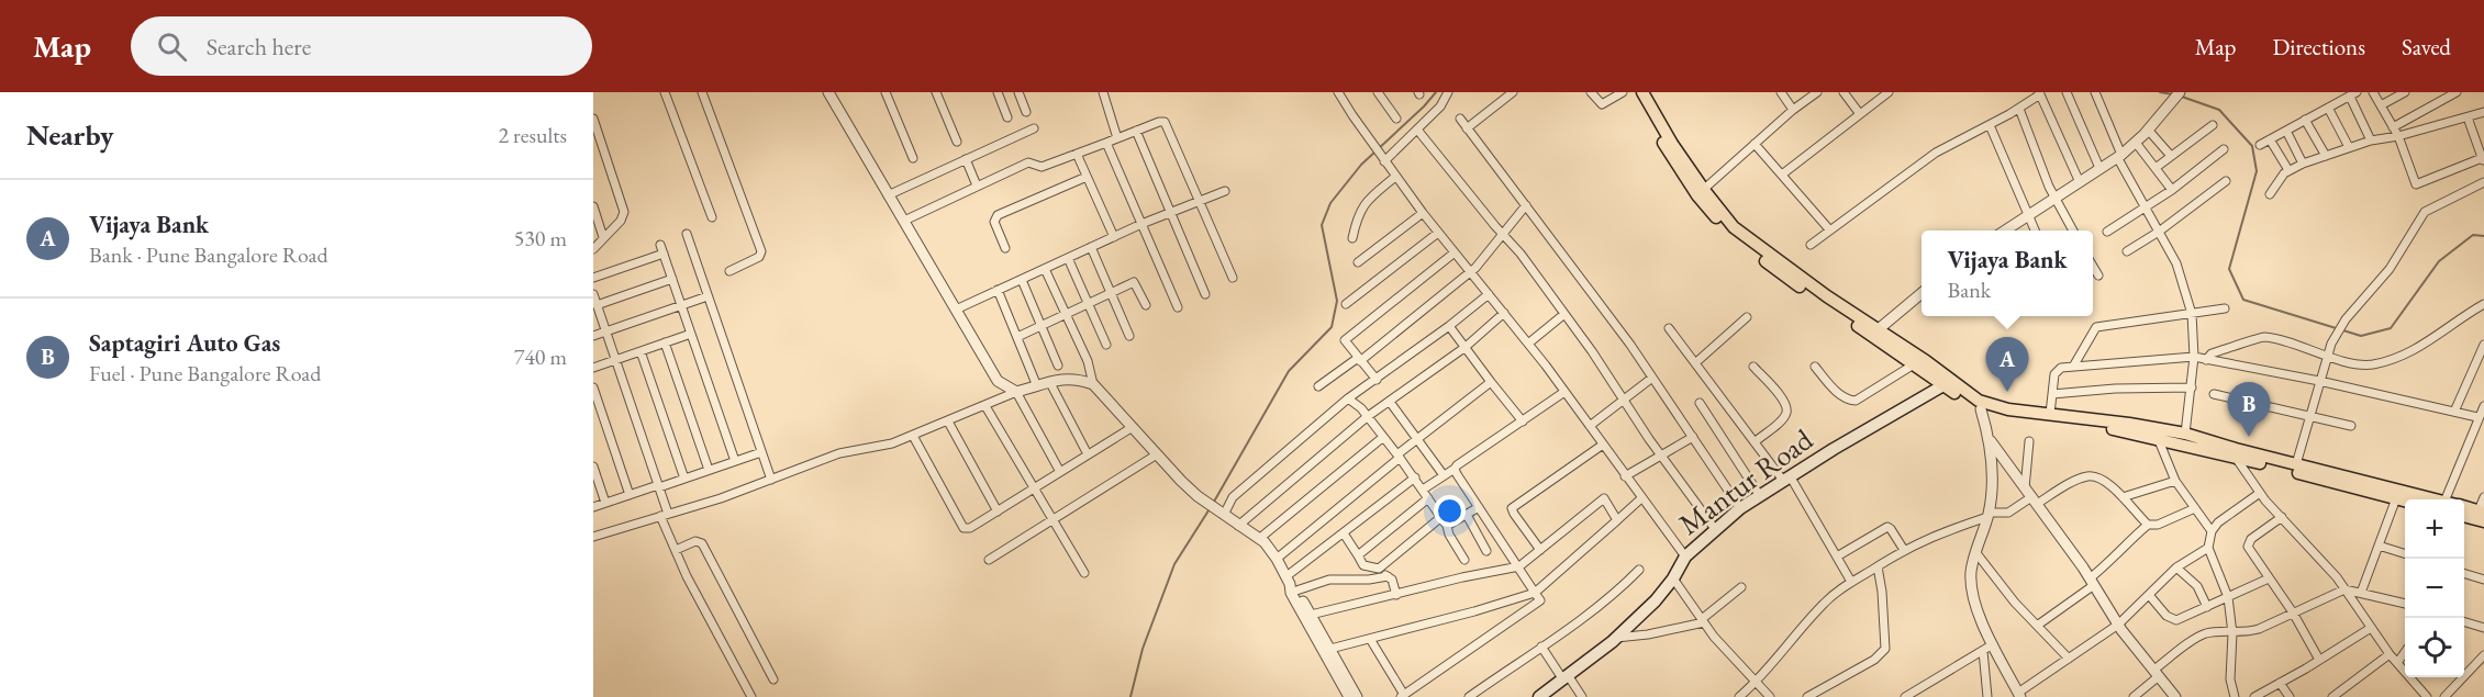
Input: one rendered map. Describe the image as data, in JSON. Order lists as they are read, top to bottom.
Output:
{
  "streets": {
    "main road": ["Mantur Road"]
  },
  "page": {
    "header": "Map",
    "search": "Search here",
    "nav": ["Map", "Directions", "Saved"],
    "heading": ["Nearby", "2 results"],
    "list": [
      {
        "mark": "A",
        "name": "Vijaya Bank",
        "note": "Bank · Pune Bangalore Road",
        "value": "530 m"
      },
      {
        "mark": "B",
        "name": "Saptagiri Auto Gas",
        "note": "Fuel · Pune Bangalore Road",
        "value": "740 m"
      }
    ],
    "popup": ["Vijaya Bank", "Bank"],
    "pins": ["A", "B"],
    "map_buttons": ["+", "−"]
  }
}
